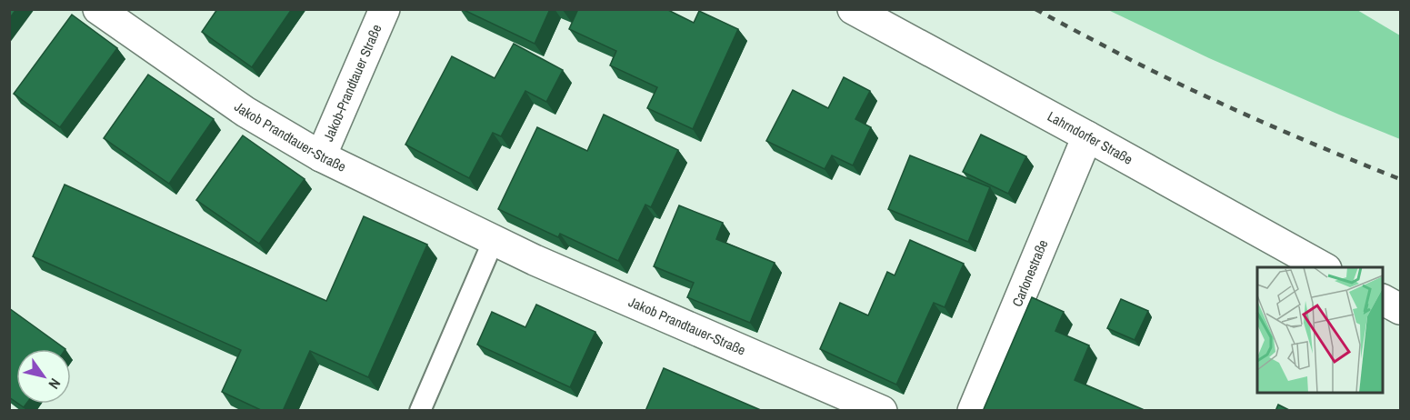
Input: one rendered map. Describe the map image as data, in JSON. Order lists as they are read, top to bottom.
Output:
{
  "streets": {
    "street": [
      "Jakob-Prandtauer Straße",
      "Jakob Prandtauer-Straße",
      "Lahrndorfer Straße",
      "Carlonestraße"
    ]
  },
  "crossings": [
    ["Jakob-Prandtauer Straße", "Jakob Prandtauer-Straße"],
    ["Lahrndorfer Straße", "Carlonestraße"]
  ],
  "north": "bottom right"
}
